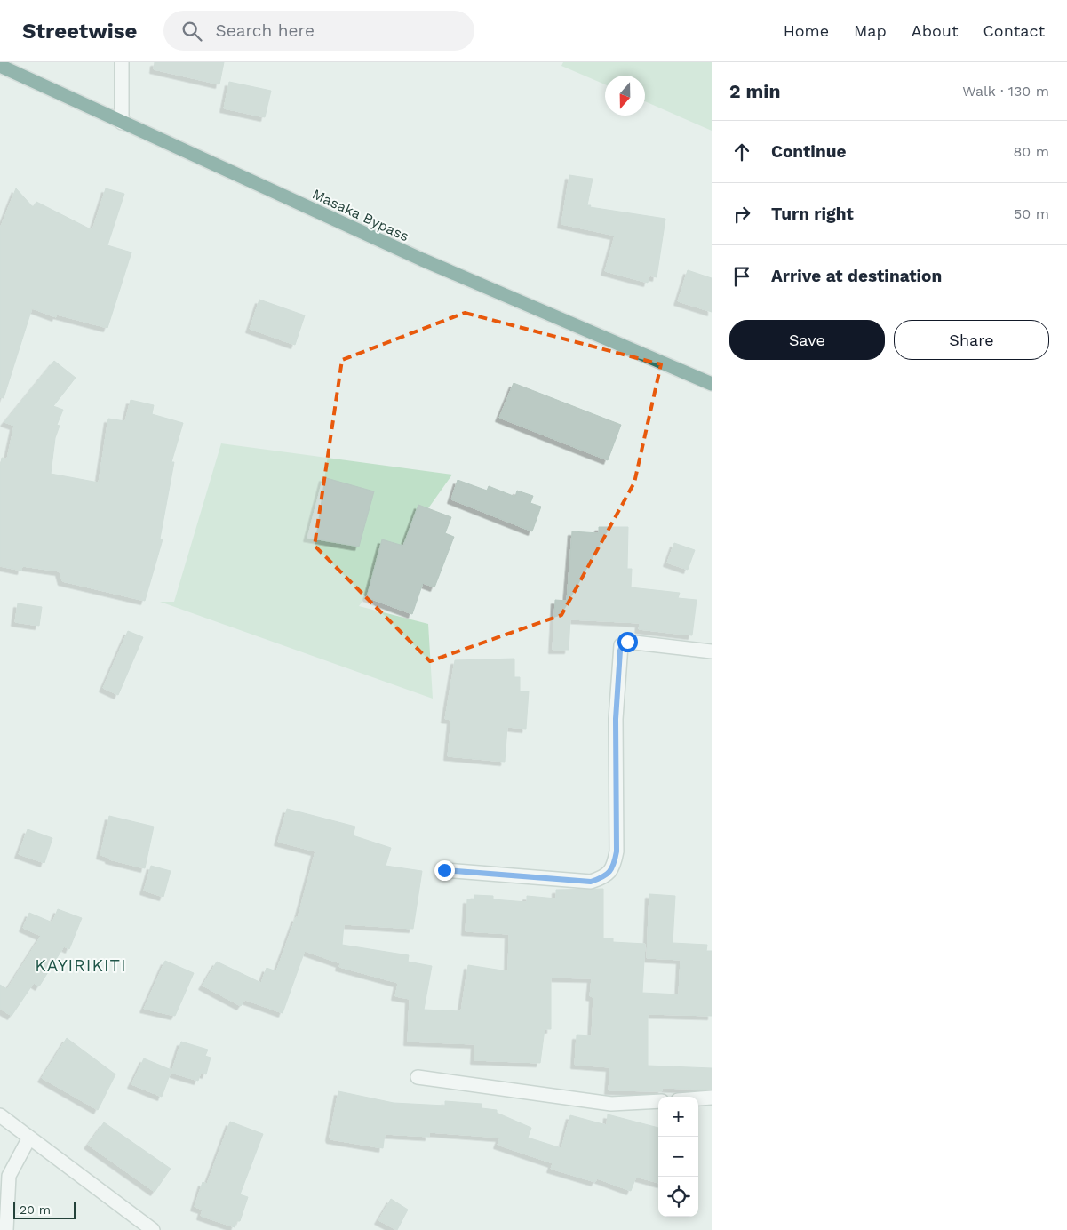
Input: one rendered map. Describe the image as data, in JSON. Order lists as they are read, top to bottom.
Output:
{
  "streets": {
    "highway": ["Masaka Bypass"]
  },
  "districts": ["KAYIRIKITI"],
  "scale_bar": "20 m",
  "north": "bottom",
  "page": {
    "header": "Streetwise",
    "search": "Search here",
    "nav": [
      "Home",
      "Map",
      "About",
      "Contact"
    ],
    "heading": ["2 min", "Walk · 130 m"],
    "list": [
      ["Continue", "80 m"],
      ["Turn right", "50 m"],
      "Arrive at destination"
    ],
    "buttons": ["Save", "Share"],
    "map_buttons": ["+", "−"],
    "scale": "20 m"
  }
}
